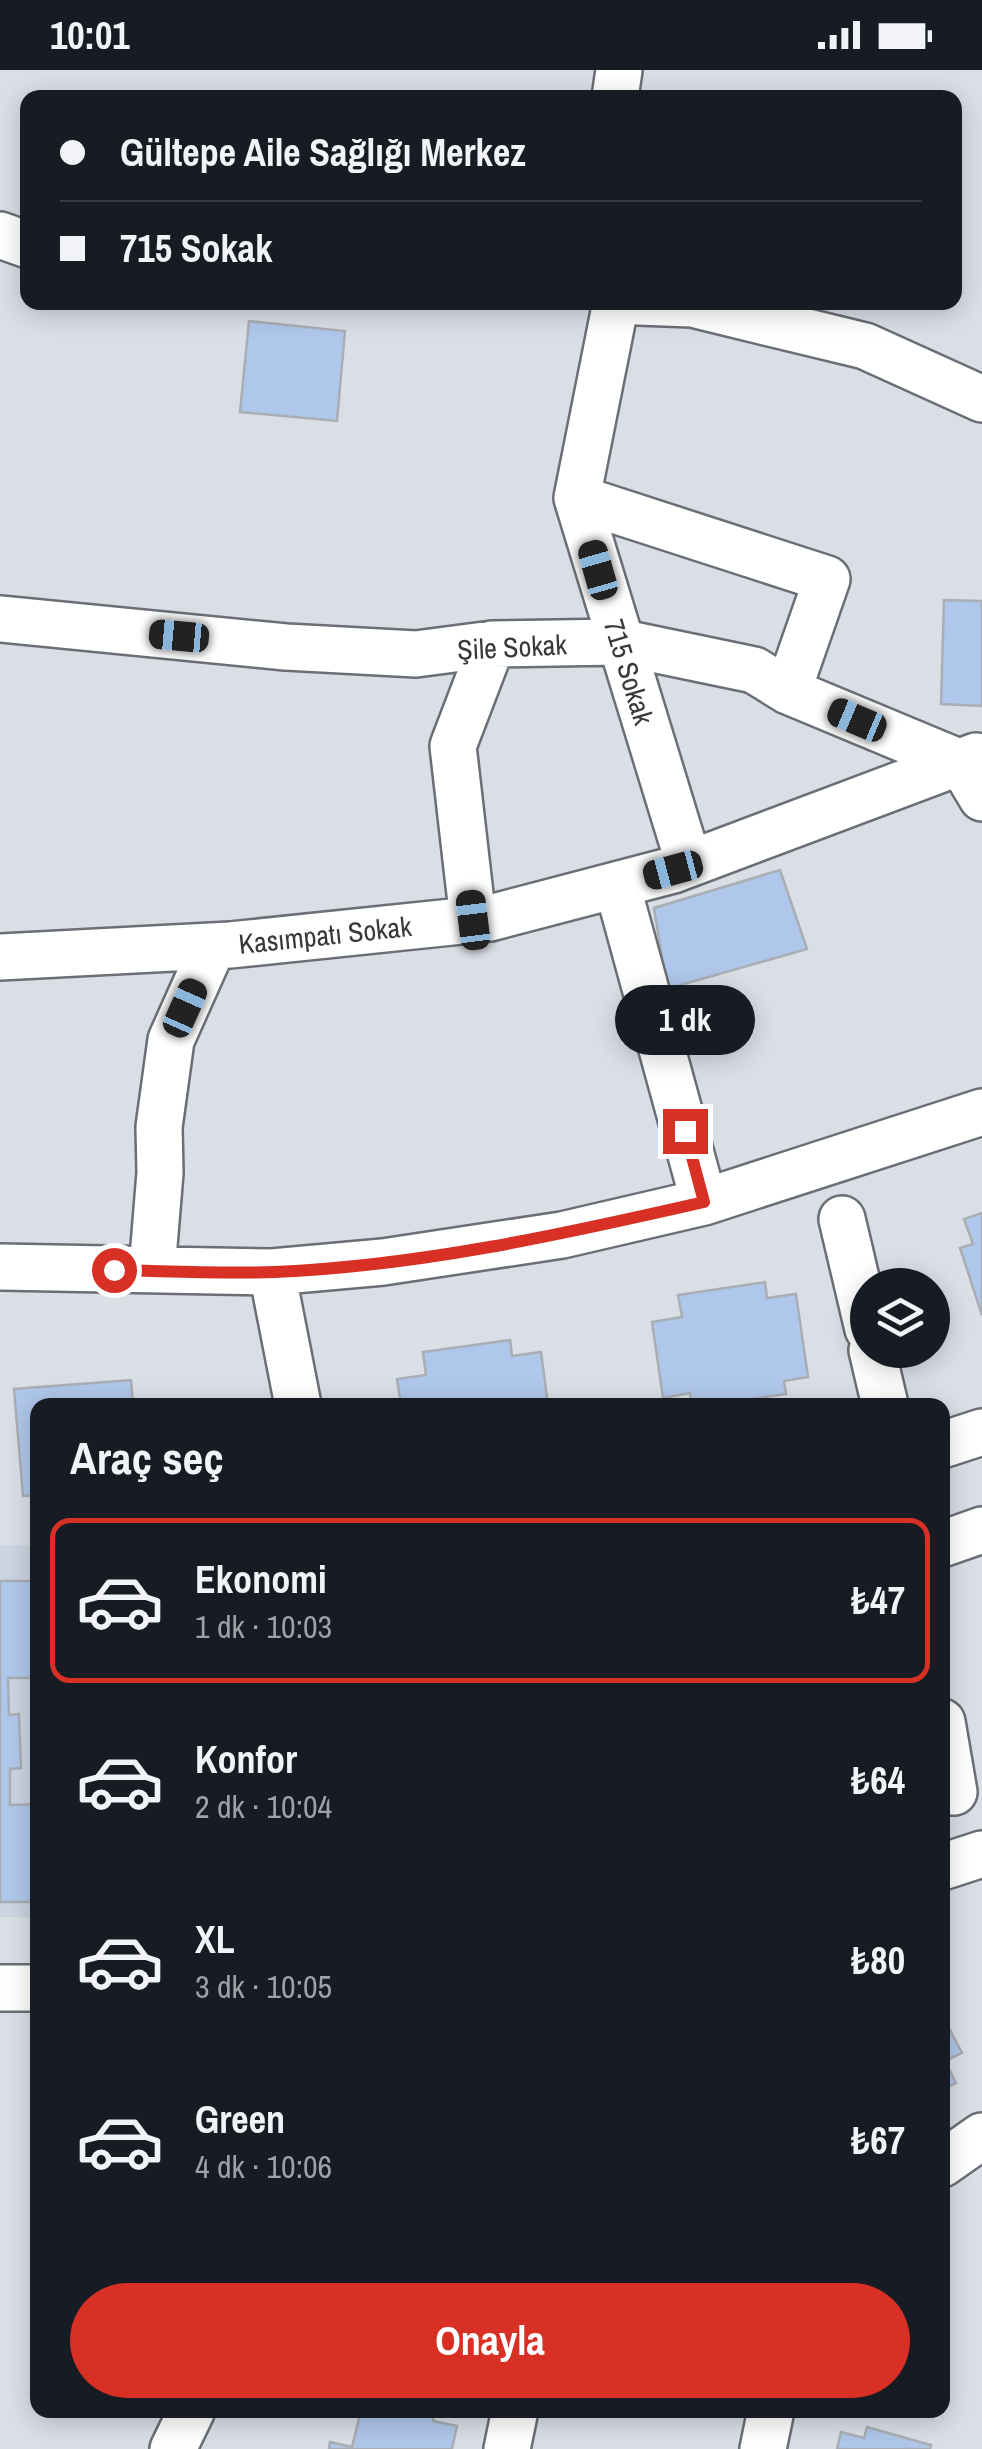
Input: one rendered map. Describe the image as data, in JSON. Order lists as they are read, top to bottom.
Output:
{
  "streets": {
    "street": ["Şile Sokak", "715 Sokak", "Kasımpatı Sokak"]
  },
  "crossings": [
    ["Şile Sokak", "715 Sokak"],
    ["Şile Sokak", "Kasımpatı Sokak"],
    ["715 Sokak", "Kasımpatı Sokak"]
  ],
  "page": {
    "status": "10:01",
    "banner": ["Gültepe Aile Sağlığı Merkez", "715 Sokak"],
    "bubble": "1 dk",
    "heading": "Araç seç",
    "list": [
      {
        "name": "Ekonomi",
        "note": "1 dk · 10:03",
        "value": "₺47"
      },
      {
        "name": "Konfor",
        "note": "2 dk · 10:04",
        "value": "₺64"
      },
      {
        "name": "XL",
        "note": "3 dk · 10:05",
        "value": "₺80"
      },
      {
        "name": "Green",
        "note": "4 dk · 10:06",
        "value": "₺67"
      }
    ],
    "buttons": "Onayla"
  }
}
